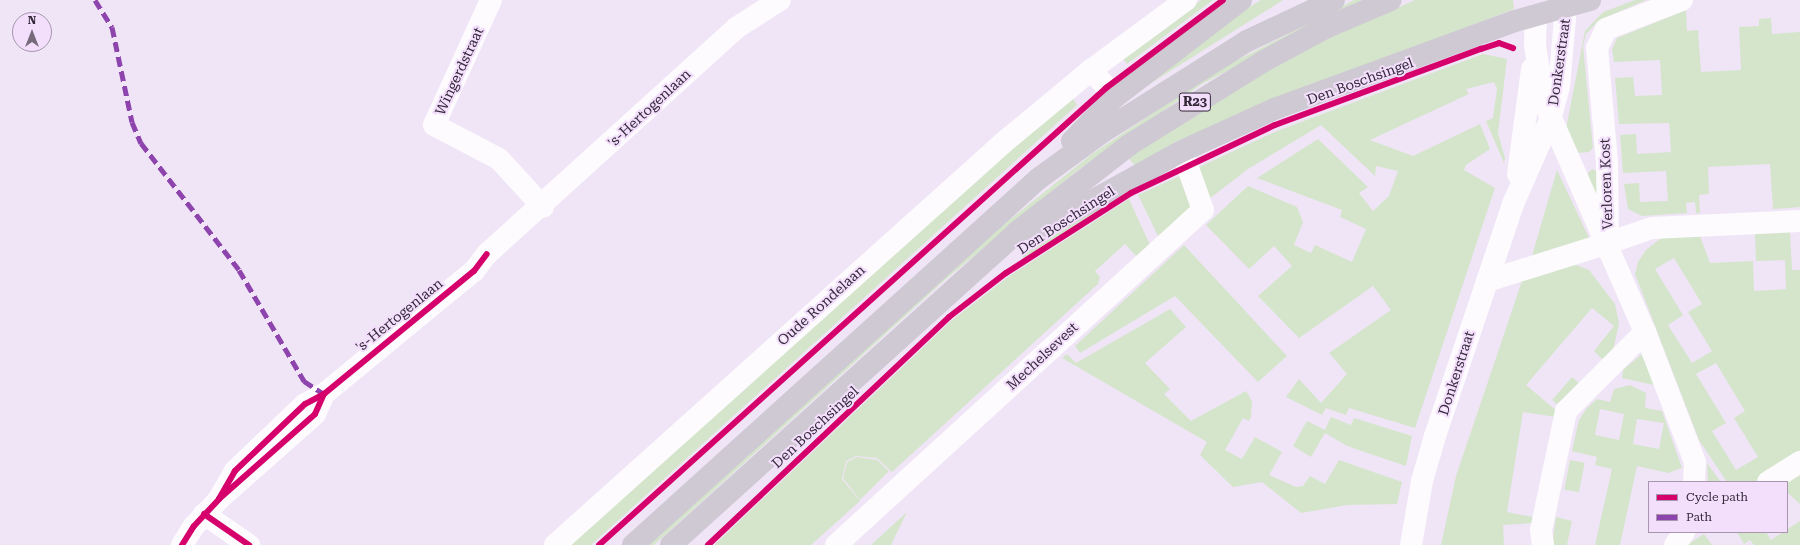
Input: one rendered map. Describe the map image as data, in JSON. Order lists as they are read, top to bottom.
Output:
{
  "streets": {
    "main road": ["Den Boschsingel", "R23"],
    "street": [
      "Donkerstraat",
      "Wingerdstraat",
      "'s-Hertogenlaan",
      "Verloren Kost",
      "Oude Rondelaan",
      "Mechelsevest"
    ]
  },
  "crossings": [
    ["Wingerdstraat", "'s-Hertogenlaan"]
  ],
  "legend": ["Cycle path", "Path"],
  "north": "top"
}
